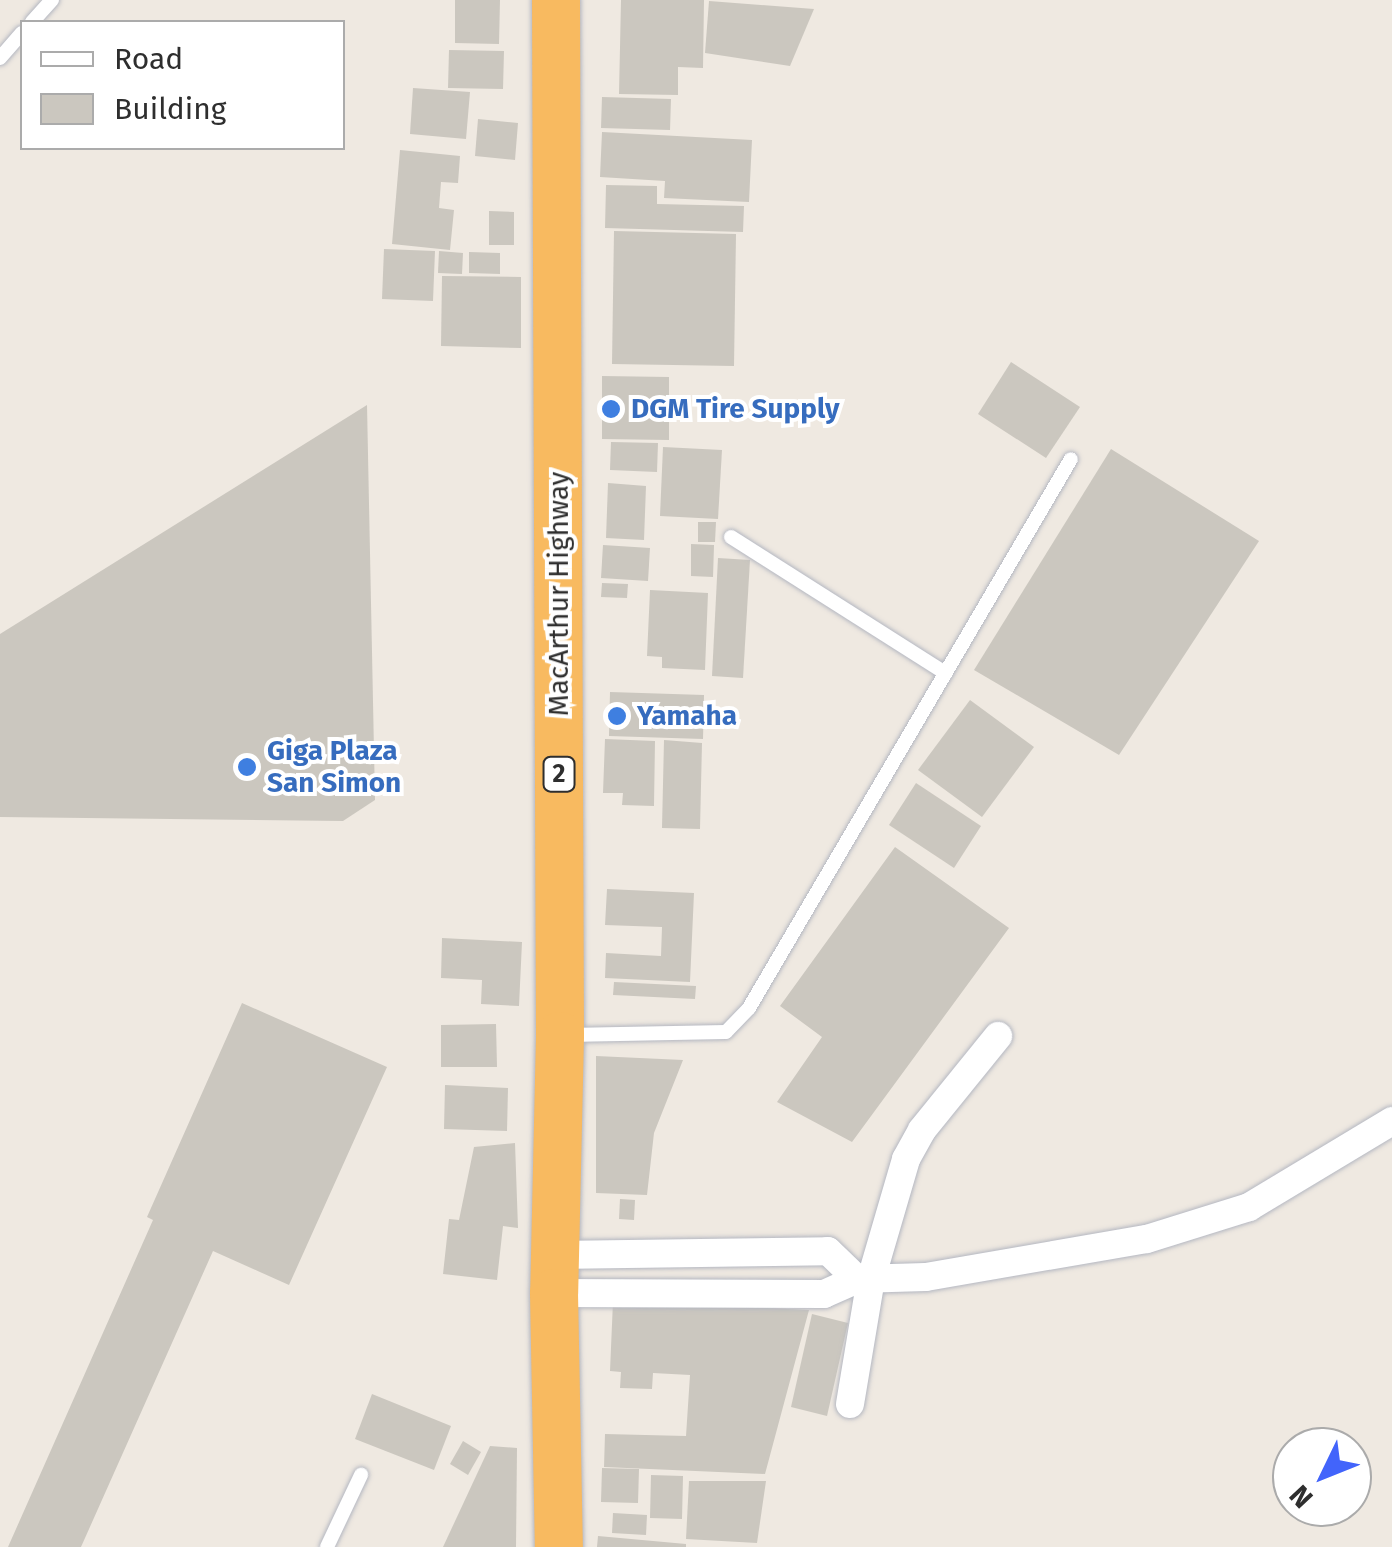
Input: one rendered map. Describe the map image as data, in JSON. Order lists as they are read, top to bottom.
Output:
{
  "streets": {
    "highway": ["MacArthur Highway", "2"]
  },
  "places": ["DGM Tire Supply", "Yamaha", "Giga Plaza San Simon"],
  "legend": ["Road", "Building"],
  "north": "bottom left"
}
